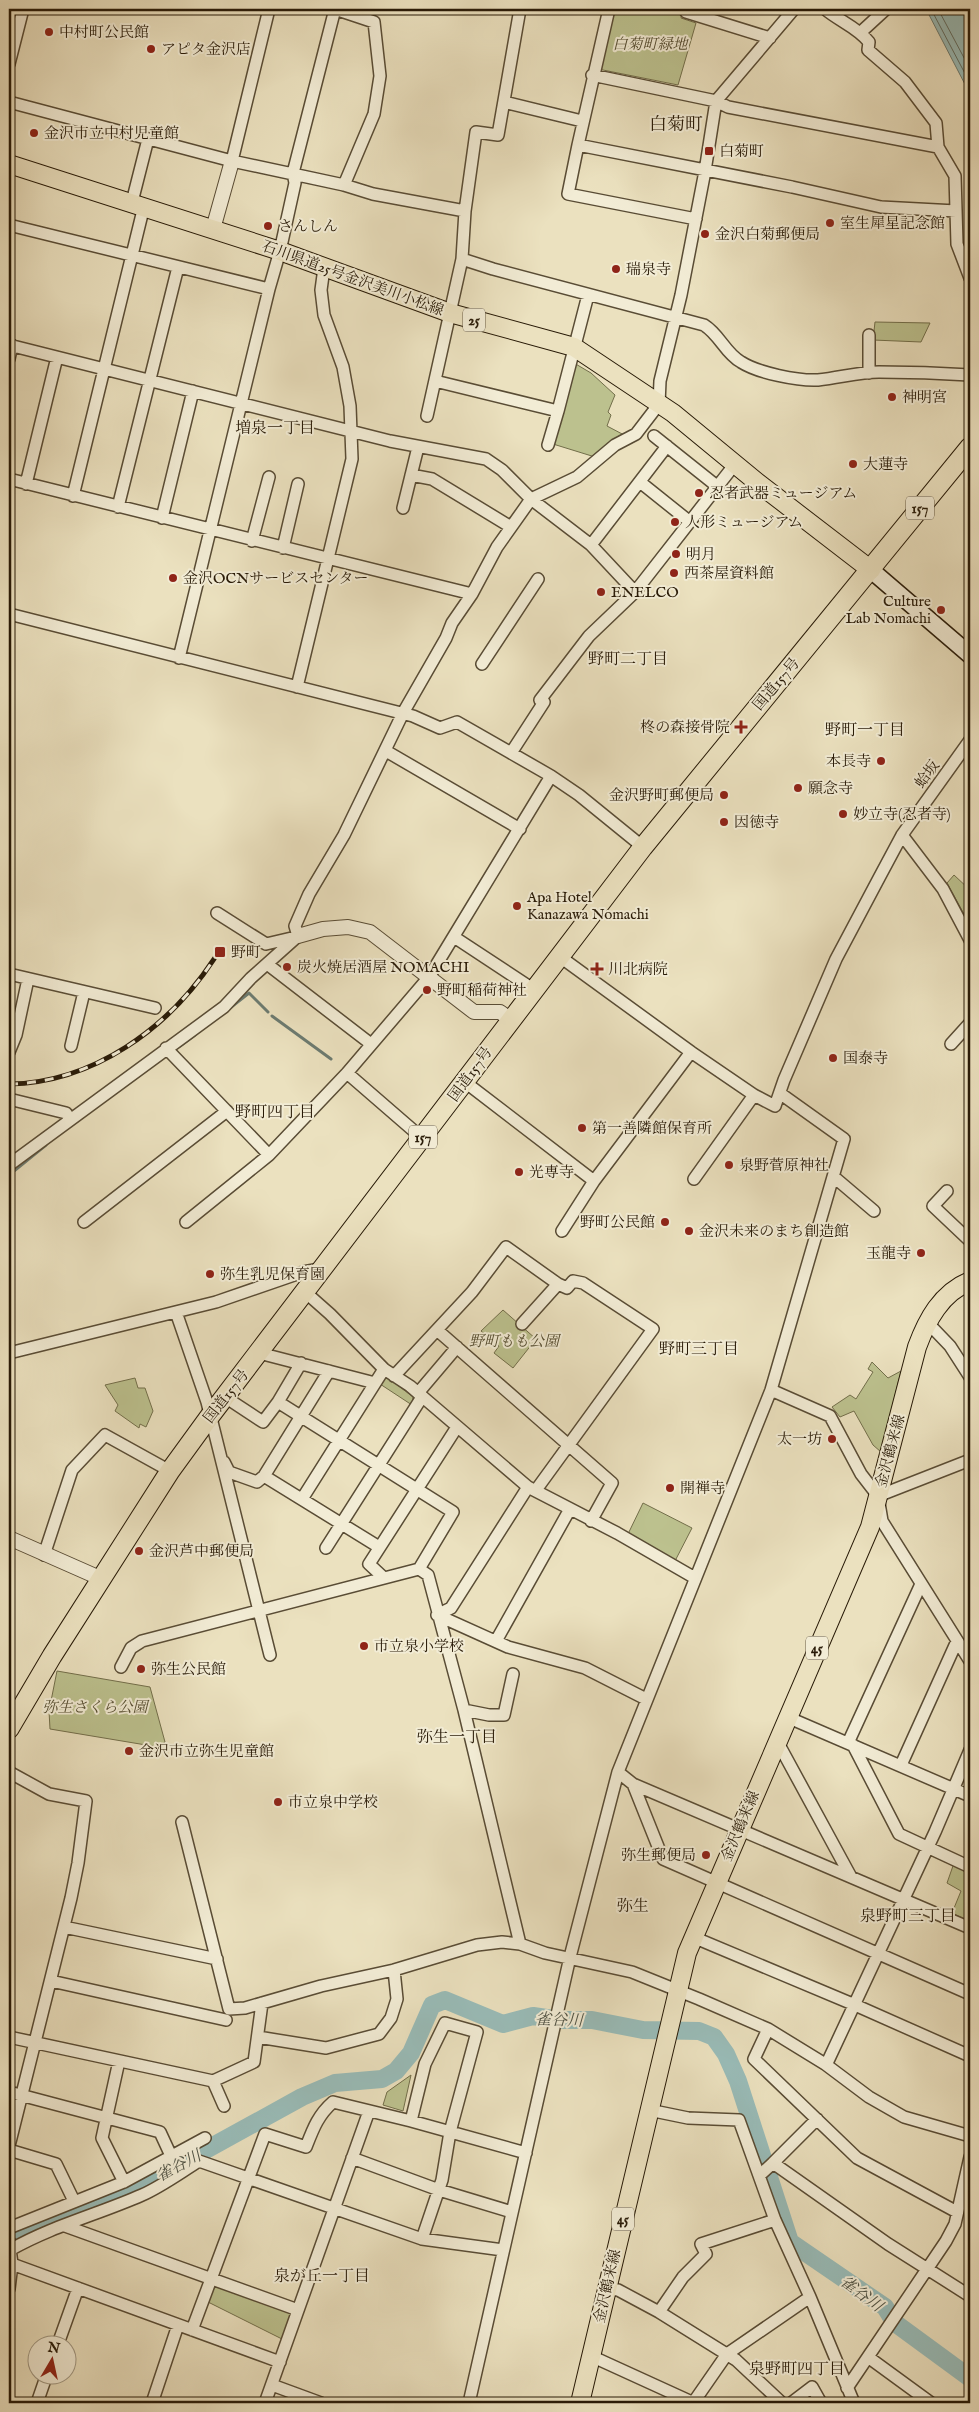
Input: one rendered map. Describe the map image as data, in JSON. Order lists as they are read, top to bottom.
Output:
{
  "streets": {
    "highway": ["157", "国道157号"],
    "main road": [
      "石川県道25号金沢美川小松線",
      "25",
      "金沢鶴来線",
      "45"
    ],
    "street": ["蛤坂"]
  },
  "crossings": [
    ["石川県道25号金沢美川小松線", "国道157号"]
  ],
  "districts": [
    "白菊町",
    "増泉一丁目",
    "野町二丁目",
    "野町一丁目",
    "野町四丁目",
    "野町三丁目",
    "弥生一丁目",
    "弥生",
    "泉野町三丁目",
    "泉が丘一丁目",
    "泉野町四丁目"
  ],
  "water": ["雀谷川"],
  "parks": ["白菊町緑地", "野町もも公園", "弥生さくら公園"],
  "places": {
    "other": [
      "中村町公民館",
      "アピタ金沢店",
      "金沢市立中村児童館",
      "室生犀星記念館",
      "さんしん",
      "金沢白菊郵便局",
      "瑞泉寺",
      "神明宮",
      "大蓮寺",
      "忍者武器ミュージアム",
      "人形ミュージアム",
      "明月",
      "西茶屋資料館",
      "金沢OCNサービスセンター",
      "ENELCO",
      "Culture Lab Nomachi",
      "本長寺",
      "願念寺",
      "金沢野町郵便局",
      "妙立寺(忍者寺)",
      "因徳寺",
      "Apa Hotel Kanazawa Nomachi",
      "炭火焼居酒屋 NOMACHI",
      "野町稲荷神社",
      "国泰寺",
      "第一善隣館保育所",
      "泉野菅原神社",
      "光専寺",
      "野町公民館",
      "金沢未来のまち創造館",
      "玉龍寺",
      "弥生乳児保育園",
      "太一坊",
      "開禅寺",
      "金沢芦中郵便局",
      "市立泉小学校",
      "弥生公民館",
      "金沢市立弥生児童館",
      "市立泉中学校",
      "弥生郵便局"
    ],
    "transit": ["白菊町", "野町"],
    "health": ["柊の森接骨院", "川北病院"]
  },
  "north": "top"
}
